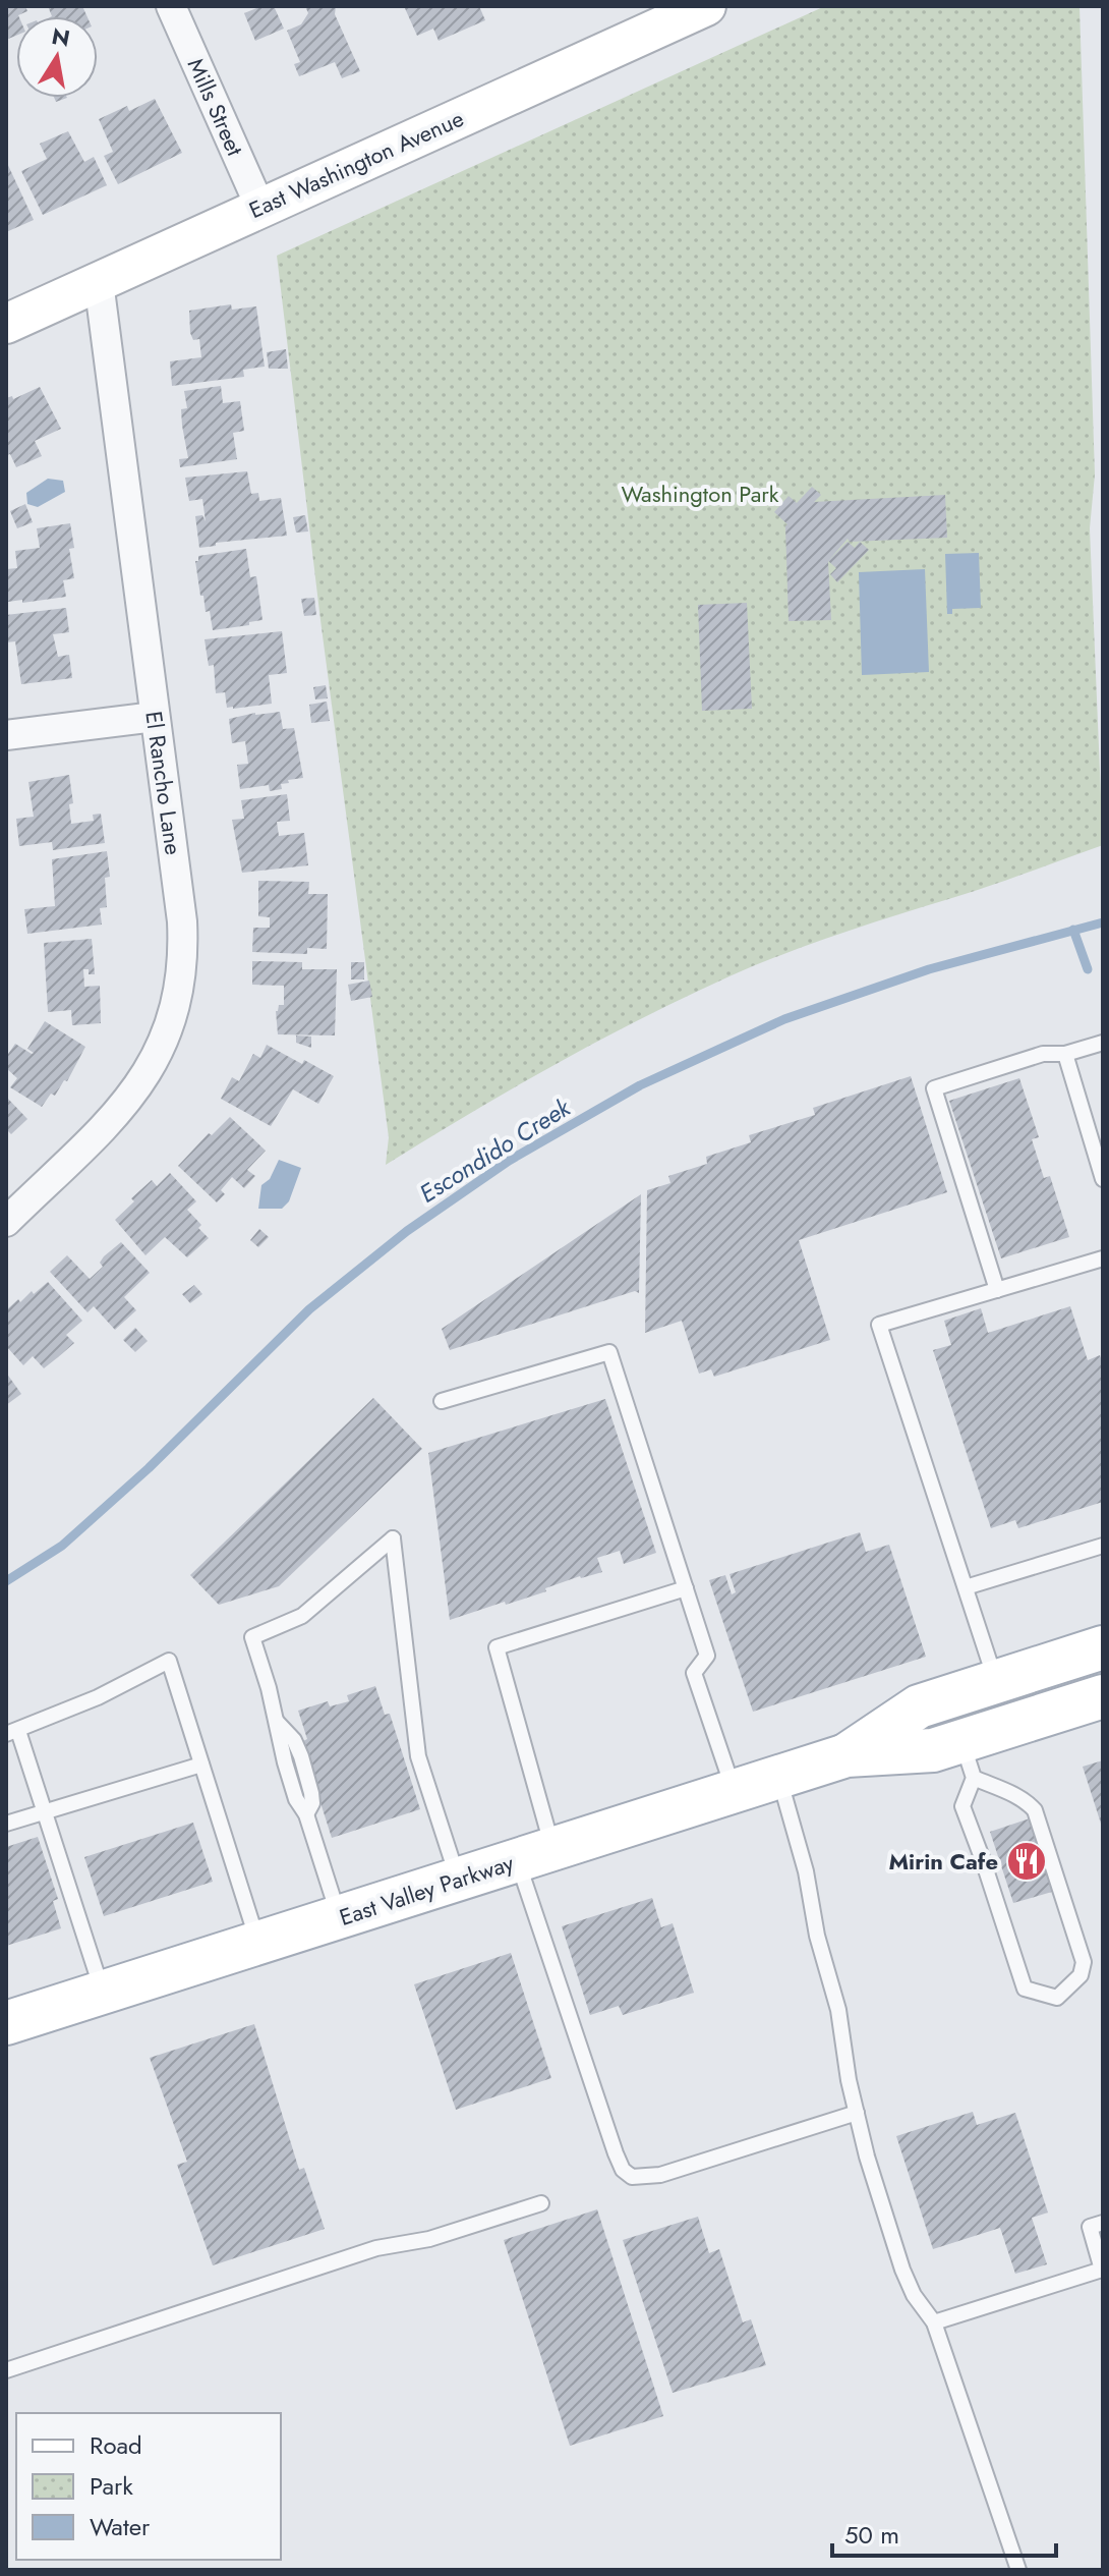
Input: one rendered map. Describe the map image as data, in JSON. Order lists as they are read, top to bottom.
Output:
{
  "streets": {
    "main road": ["East Washington Avenue", "East Valley Parkway"],
    "street": ["Mills Street", "El Rancho Lane"]
  },
  "crossings": [
    ["Mills Street", "East Washington Avenue"],
    ["East Washington Avenue", "El Rancho Lane"]
  ],
  "water": ["Escondido Creek"],
  "parks": ["Washington Park"],
  "places": {
    "restaurant": ["Mirin Cafe"]
  },
  "legend": ["Road", "Park", "Water"],
  "scale_bar": "50 m",
  "north": "top"
}
